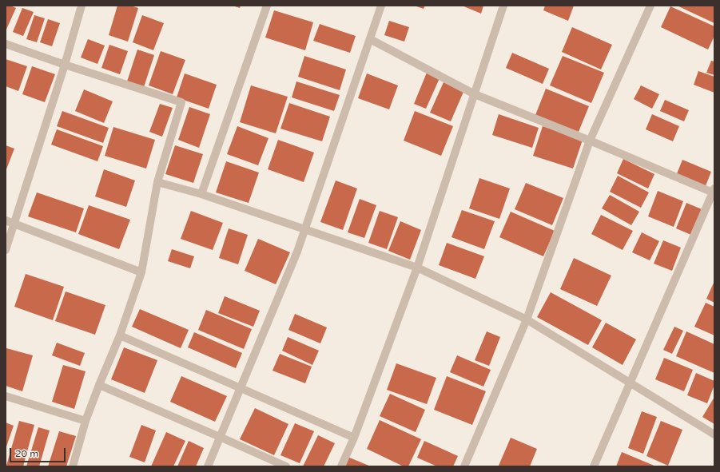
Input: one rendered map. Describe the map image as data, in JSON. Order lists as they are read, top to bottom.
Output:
{
  "scale_bar": "20 m"
}
